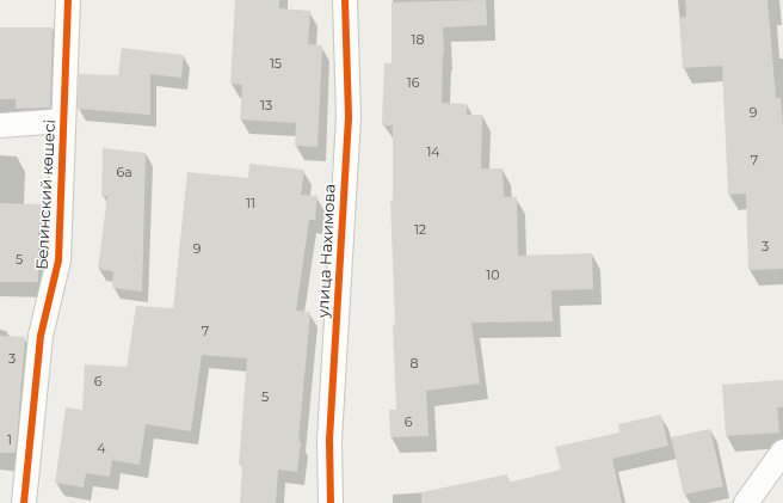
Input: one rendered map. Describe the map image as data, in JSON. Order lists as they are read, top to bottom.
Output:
{
  "streets": {
    "street": ["Белинский көшесi", "улица Нахимова"]
  },
  "house_numbers": [
    "18",
    "15",
    "16",
    "13",
    "9",
    "14",
    "7",
    "6а",
    "11",
    "12",
    "3",
    "9",
    "5",
    "10",
    "7",
    "3",
    "8",
    "6",
    "5",
    "6",
    "1",
    "4"
  ]
}
